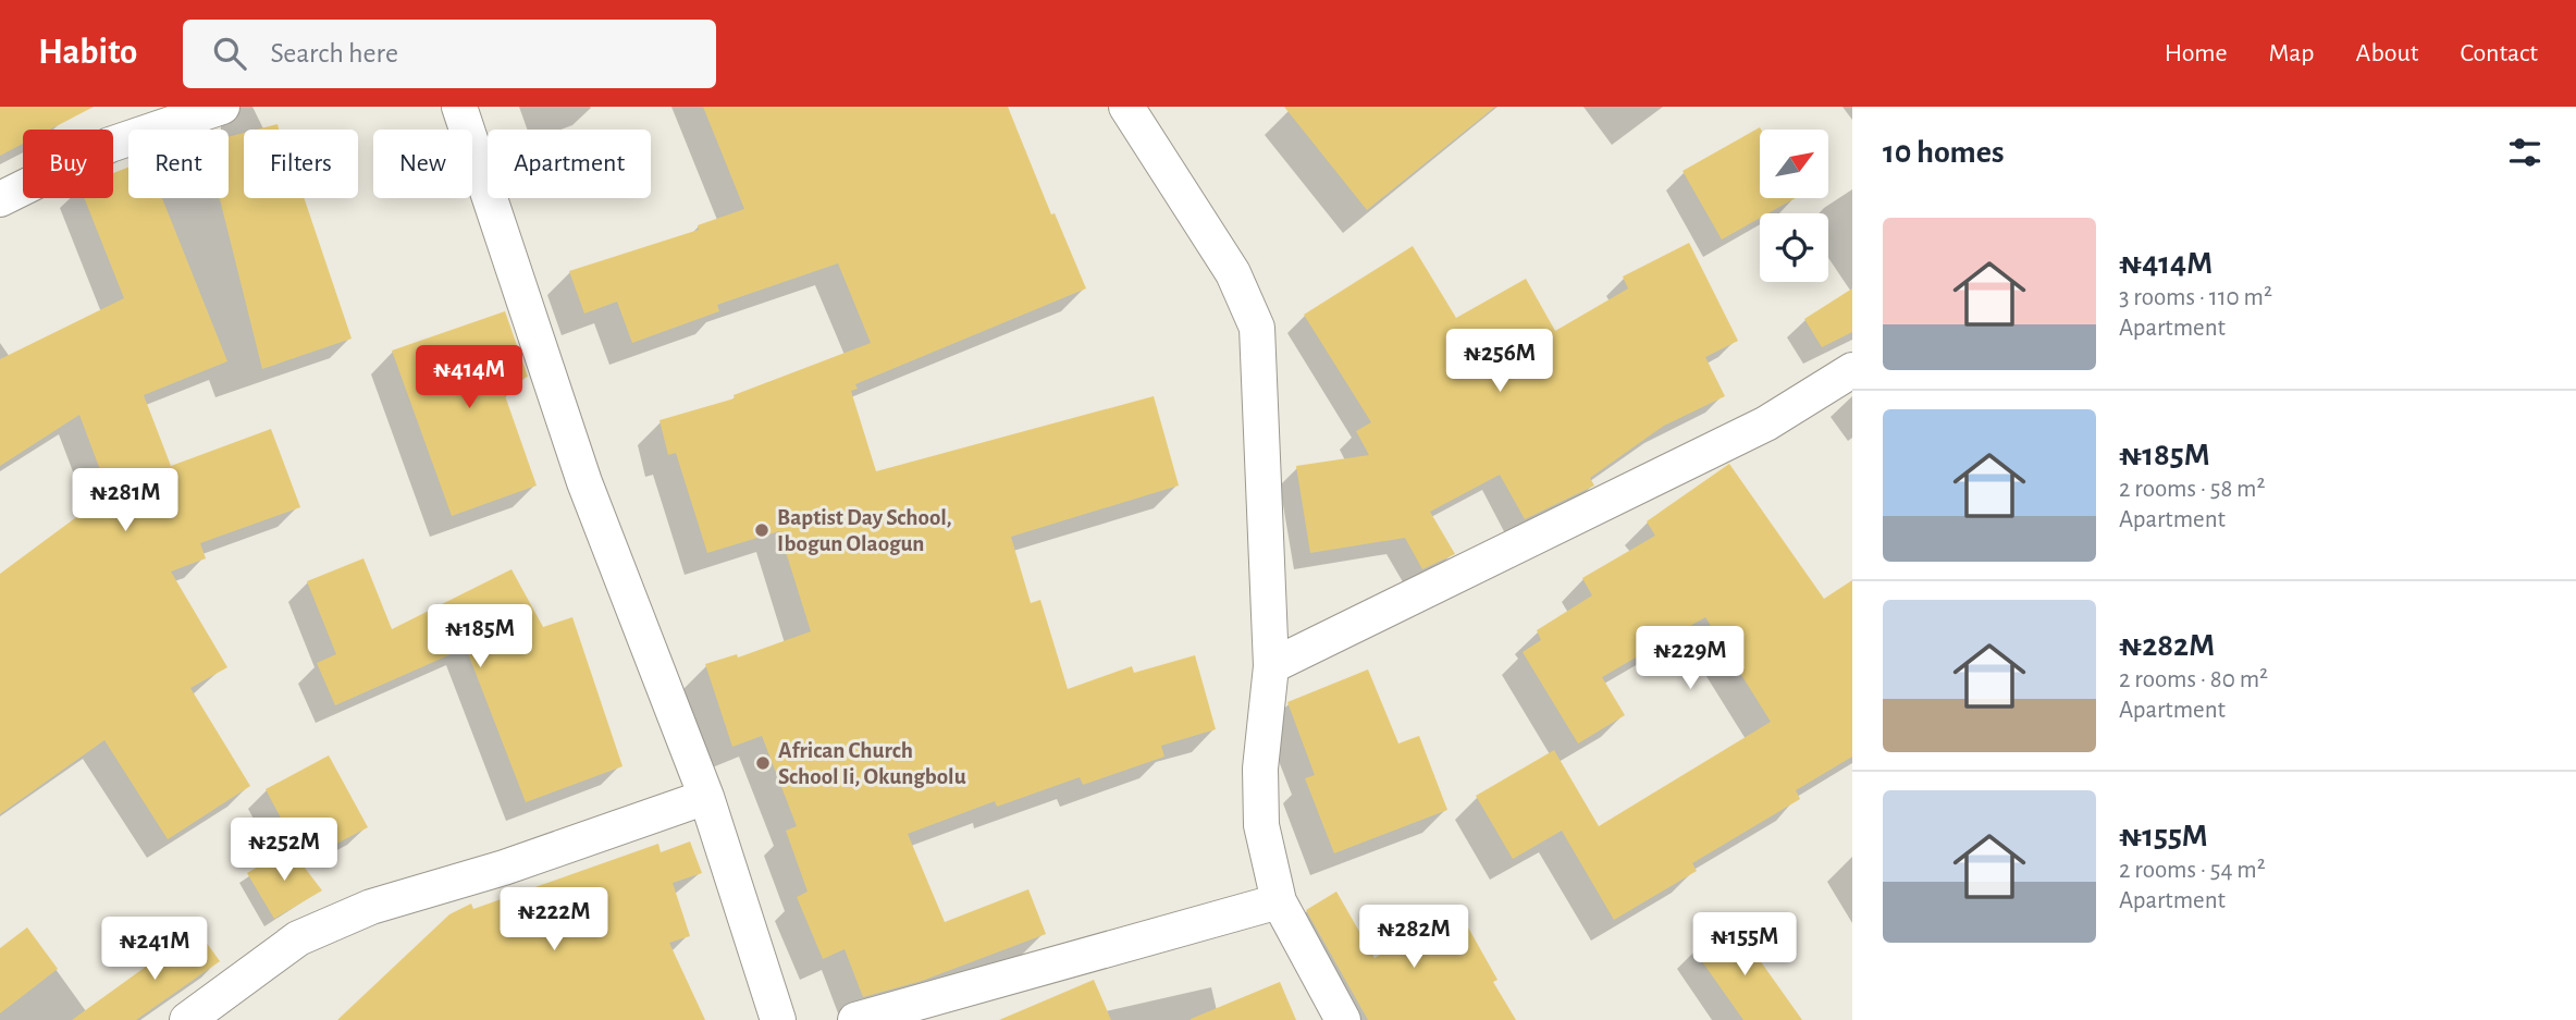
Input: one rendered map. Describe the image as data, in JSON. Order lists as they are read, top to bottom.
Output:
{
  "places": ["Baptist Day School, Ibogun Olaogun", "African Church School Ii, Okungbolu"],
  "north": "top right",
  "page": {
    "header": "Habito",
    "search": "Search here",
    "nav": [
      "Home",
      "Map",
      "About",
      "Contact"
    ],
    "heading": "10 homes",
    "chip": [
      "Buy",
      "Rent",
      "Filters",
      "New",
      "Apartment"
    ],
    "list": [
      {
        "name": "₦414M",
        "note": "3 rooms · 110 m² · Apartment"
      },
      {
        "name": "₦185M",
        "note": "2 rooms · 58 m² · Apartment"
      },
      {
        "name": "₦282M",
        "note": "2 rooms · 80 m² · Apartment"
      },
      {
        "name": "₦155M",
        "note": "2 rooms · 54 m² · Apartment"
      }
    ],
    "price": [
      "₦256M",
      "₦414M",
      "₦281M",
      "₦185M",
      "₦229M",
      "₦252M",
      "₦222M",
      "₦282M",
      "₦155M",
      "₦241M"
    ]
  }
}
